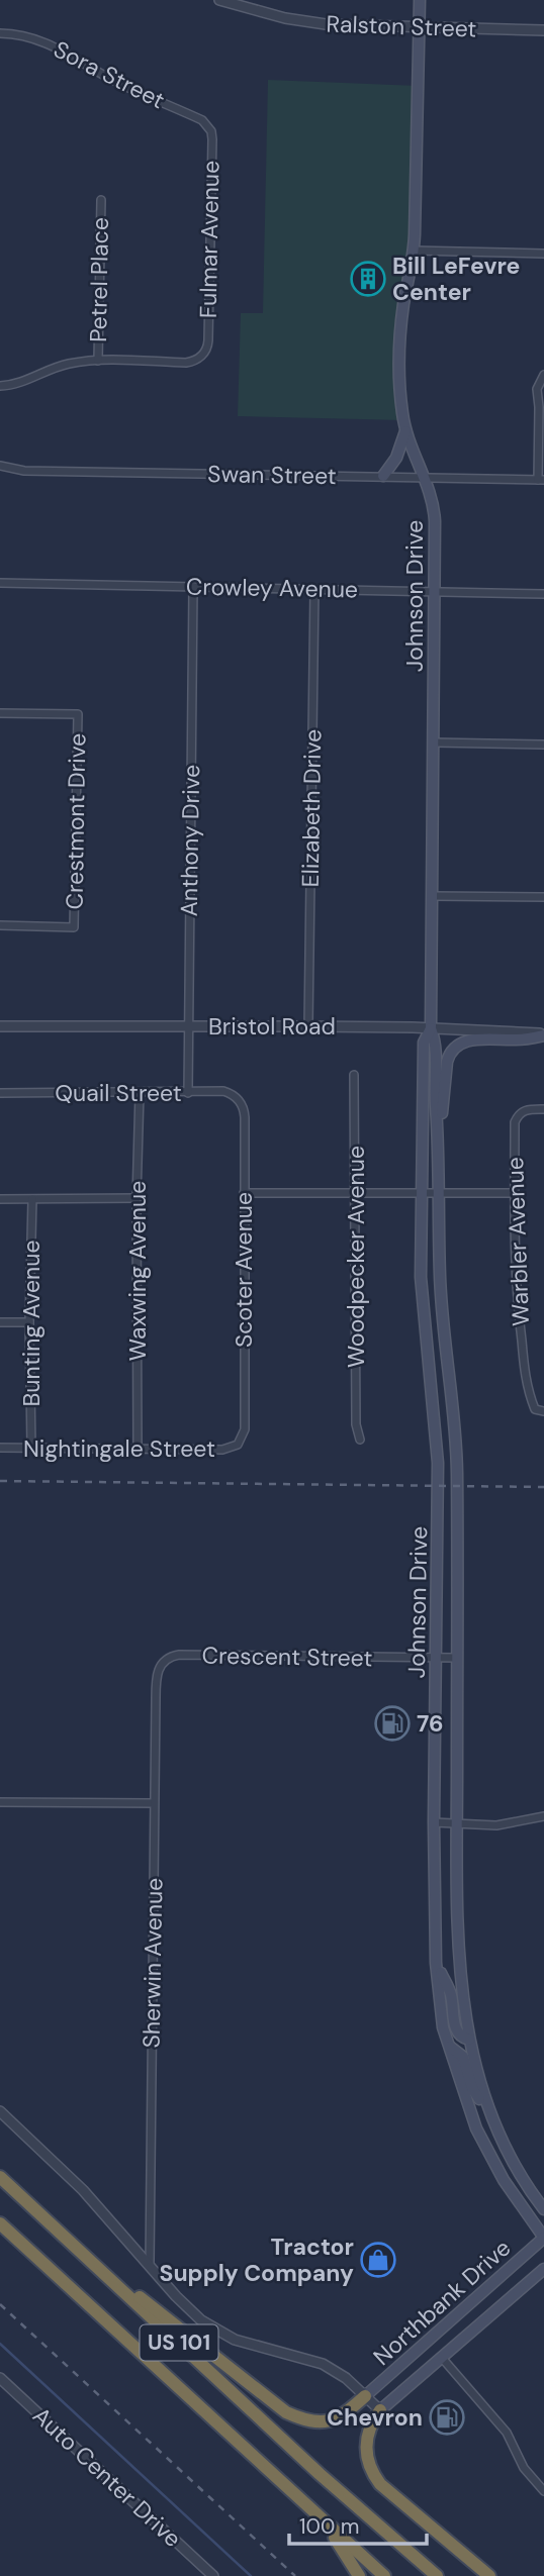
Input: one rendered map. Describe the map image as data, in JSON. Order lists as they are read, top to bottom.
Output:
{
  "streets": {
    "highway": ["US 101"],
    "main road": ["Johnson Drive", "Northbank Drive"],
    "street": [
      "Ralston Street",
      "Sora Street",
      "Fulmar Avenue",
      "Petrel Place",
      "Swan Street",
      "Crowley Avenue",
      "Elizabeth Drive",
      "Crestmont Drive",
      "Anthony Drive",
      "Bristol Road",
      "Quail Street",
      "Warbler Avenue",
      "Woodpecker Avenue",
      "Scoter Avenue",
      "Waxwing Avenue",
      "Bunting Avenue",
      "Nightingale Street",
      "Crescent Street",
      "Sherwin Avenue",
      "Auto Center Drive"
    ]
  },
  "crossings": [
    ["Ralston Street", "Johnson Drive"],
    ["Sora Street", "Fulmar Avenue"],
    ["Fulmar Avenue", "Petrel Place"],
    ["Swan Street", "Johnson Drive"],
    ["Crowley Avenue", "Johnson Drive"],
    ["Crowley Avenue", "Elizabeth Drive"],
    ["Crowley Avenue", "Anthony Drive"],
    ["Johnson Drive", "Bristol Road"],
    ["Johnson Drive", "Crescent Street"],
    ["Johnson Drive", "Northbank Drive"],
    ["Elizabeth Drive", "Bristol Road"],
    ["Anthony Drive", "Bristol Road"],
    ["Anthony Drive", "Quail Street"],
    ["Quail Street", "Scoter Avenue"],
    ["Quail Street", "Waxwing Avenue"],
    ["Scoter Avenue", "Nightingale Street"],
    ["Waxwing Avenue", "Nightingale Street"],
    ["Bunting Avenue", "Nightingale Street"],
    ["Crescent Street", "Sherwin Avenue"]
  ],
  "places": {
    "building": ["Bill LeFevre Center"],
    "fuel station": ["76", "Chevron"],
    "shop": ["Tractor Supply Company"]
  },
  "scale_bar": "100 m"
}
